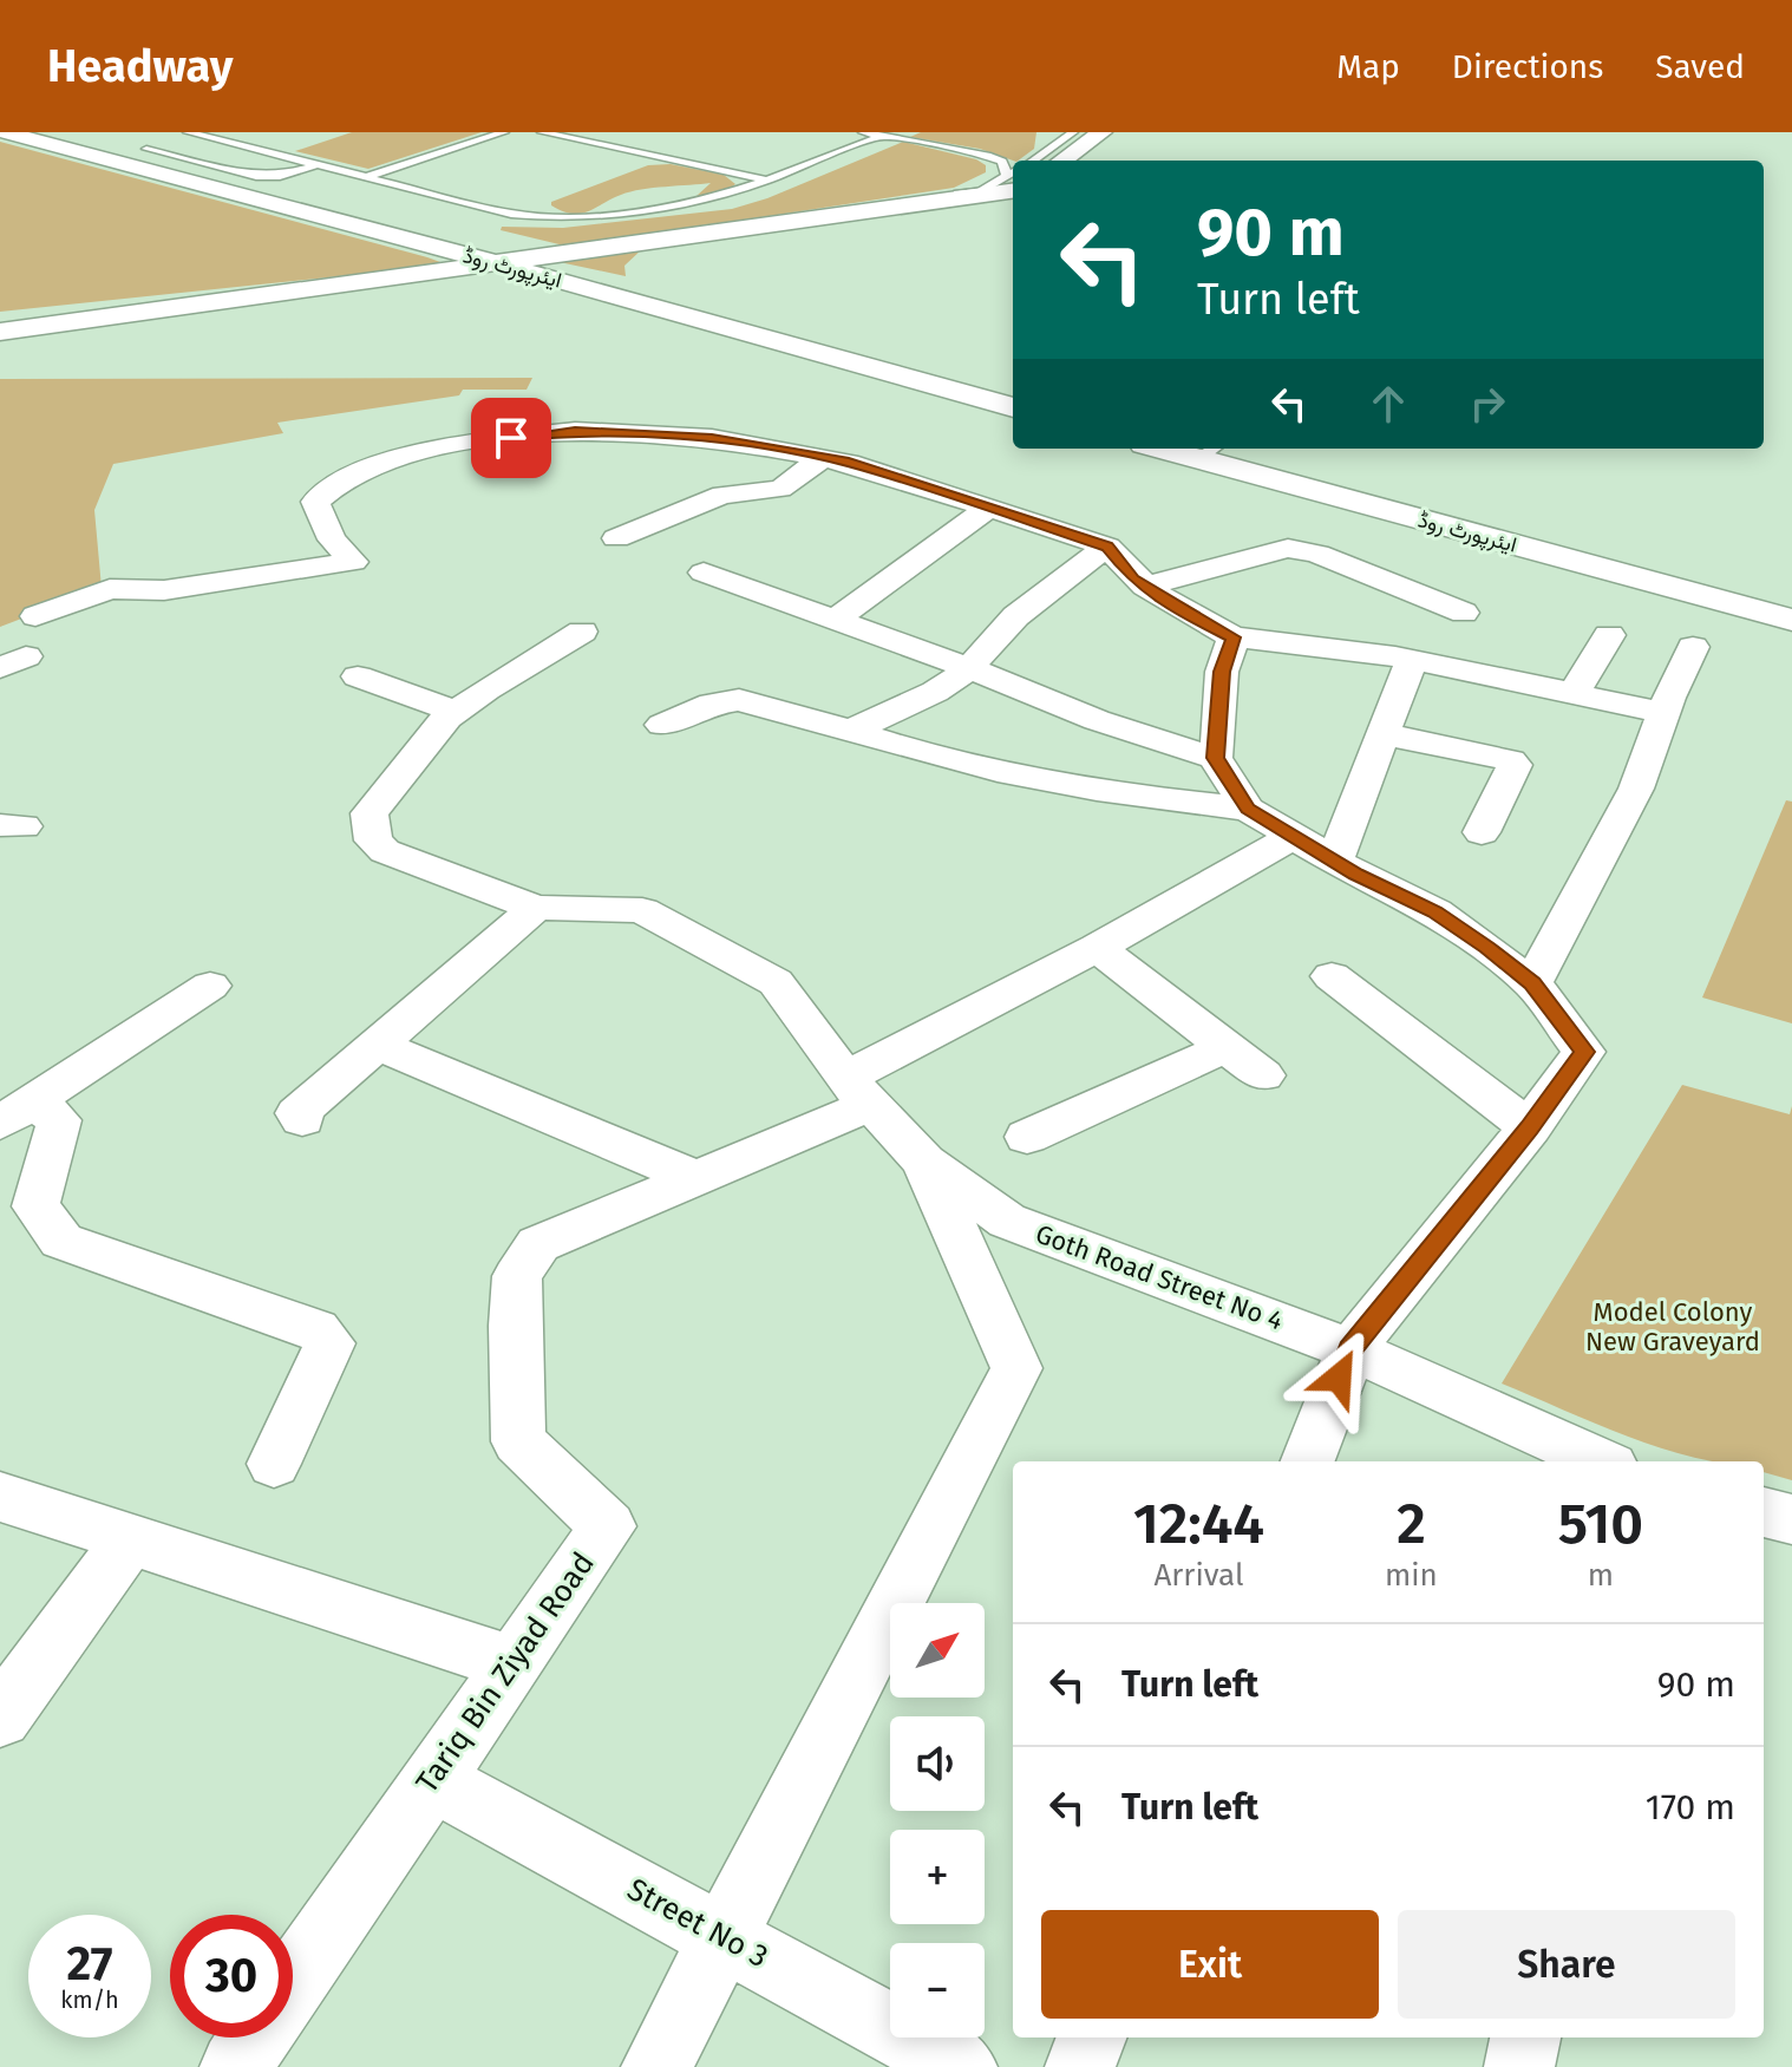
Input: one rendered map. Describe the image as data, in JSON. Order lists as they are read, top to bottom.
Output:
{
  "streets": {
    "main road": ["ایئرپورٹ روڈ"],
    "street": ["Goth Road Street No 4", "Tariq Bin Ziyad Road", "Street No 3"]
  },
  "crossings": [
    ["Tariq Bin Ziyad Road", "Street No 3"]
  ],
  "parks": ["Model Colony New Graveyard"],
  "north": "top right",
  "page": {
    "header": "Headway",
    "nav": ["Map", "Directions", "Saved"],
    "turn": ["90 m", "Turn left"],
    "eta": [
      "12:44",
      "Arrival",
      "2",
      "min",
      "510",
      "m"
    ],
    "map_buttons": ["+", "−"],
    "list": [
      {
        "name": "Turn left",
        "value": "90 m"
      },
      {
        "name": "Turn left",
        "value": "170 m"
      }
    ],
    "buttons": ["Exit", "Share"],
    "speed": "27 km/h",
    "limit": "30"
  }
}
